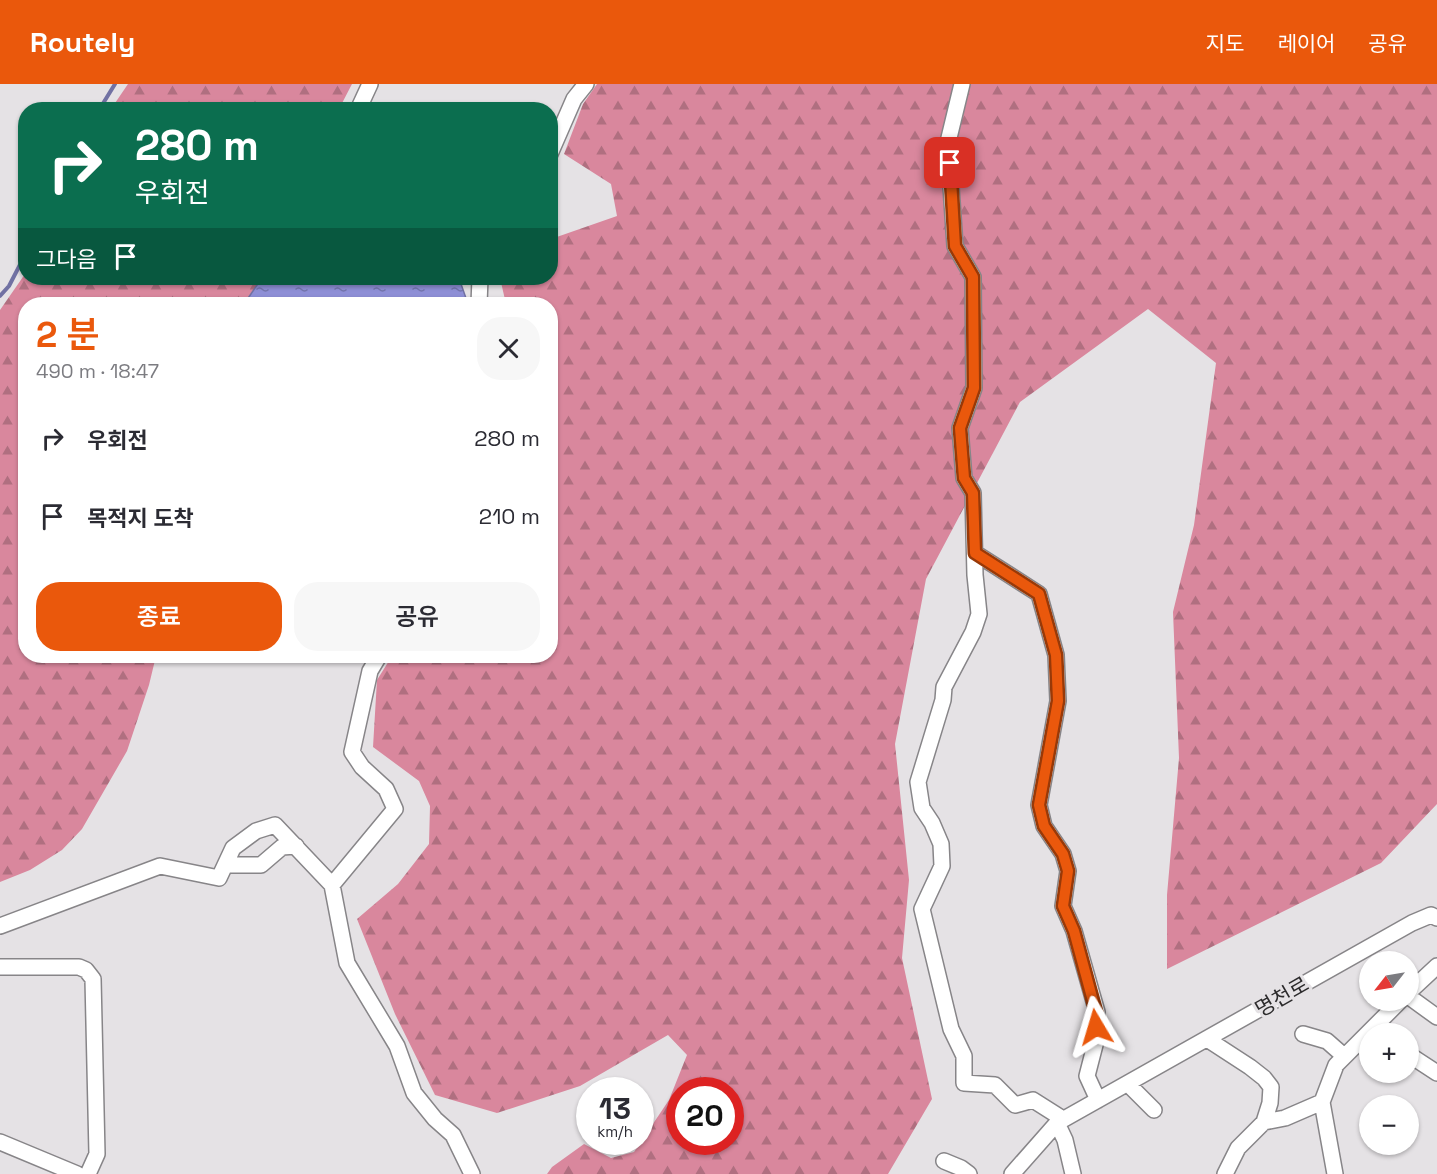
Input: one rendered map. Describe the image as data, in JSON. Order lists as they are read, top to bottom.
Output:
{
  "streets": {
    "street": ["명천로"]
  },
  "north": "bottom left",
  "page": {
    "header": "Routely",
    "nav": ["지도", "레이어", "공유"],
    "turn": ["280 m", "우회전"],
    "then": "그다음",
    "heading": ["2 분", "490 m · 18:47"],
    "list": [
      {
        "name": "우회전",
        "value": "280 m"
      },
      {
        "name": "목적지 도착",
        "value": "210 m"
      }
    ],
    "buttons": ["종료", "공유"],
    "map_buttons": ["+", "−"],
    "speed": "13 km/h",
    "limit": "20"
  }
}
